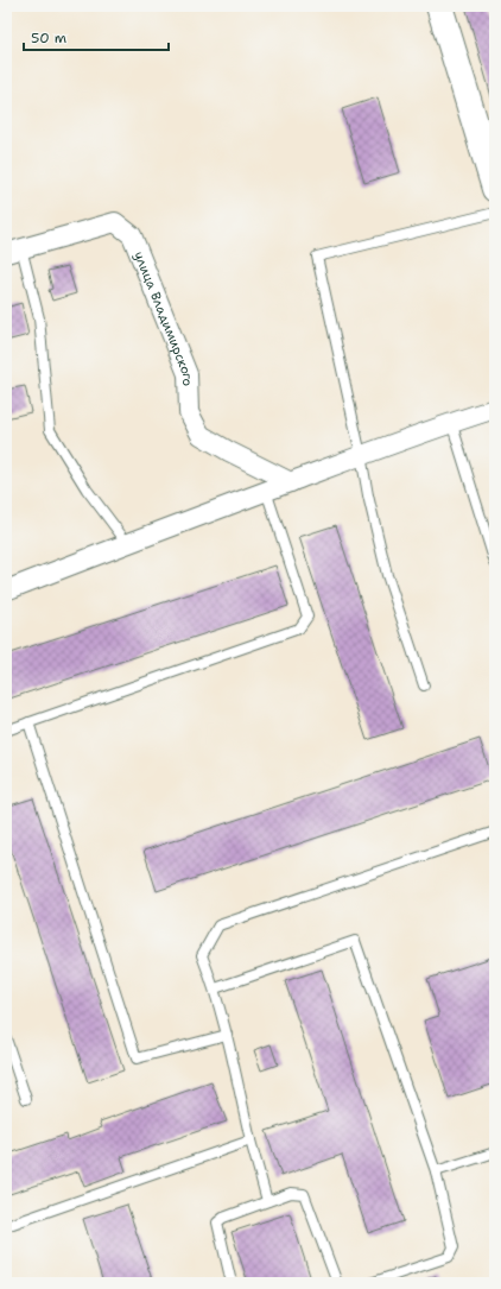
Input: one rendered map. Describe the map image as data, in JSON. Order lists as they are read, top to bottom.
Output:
{
  "streets": {
    "street": ["улица Владимирского"]
  },
  "scale_bar": "50 m"
}
